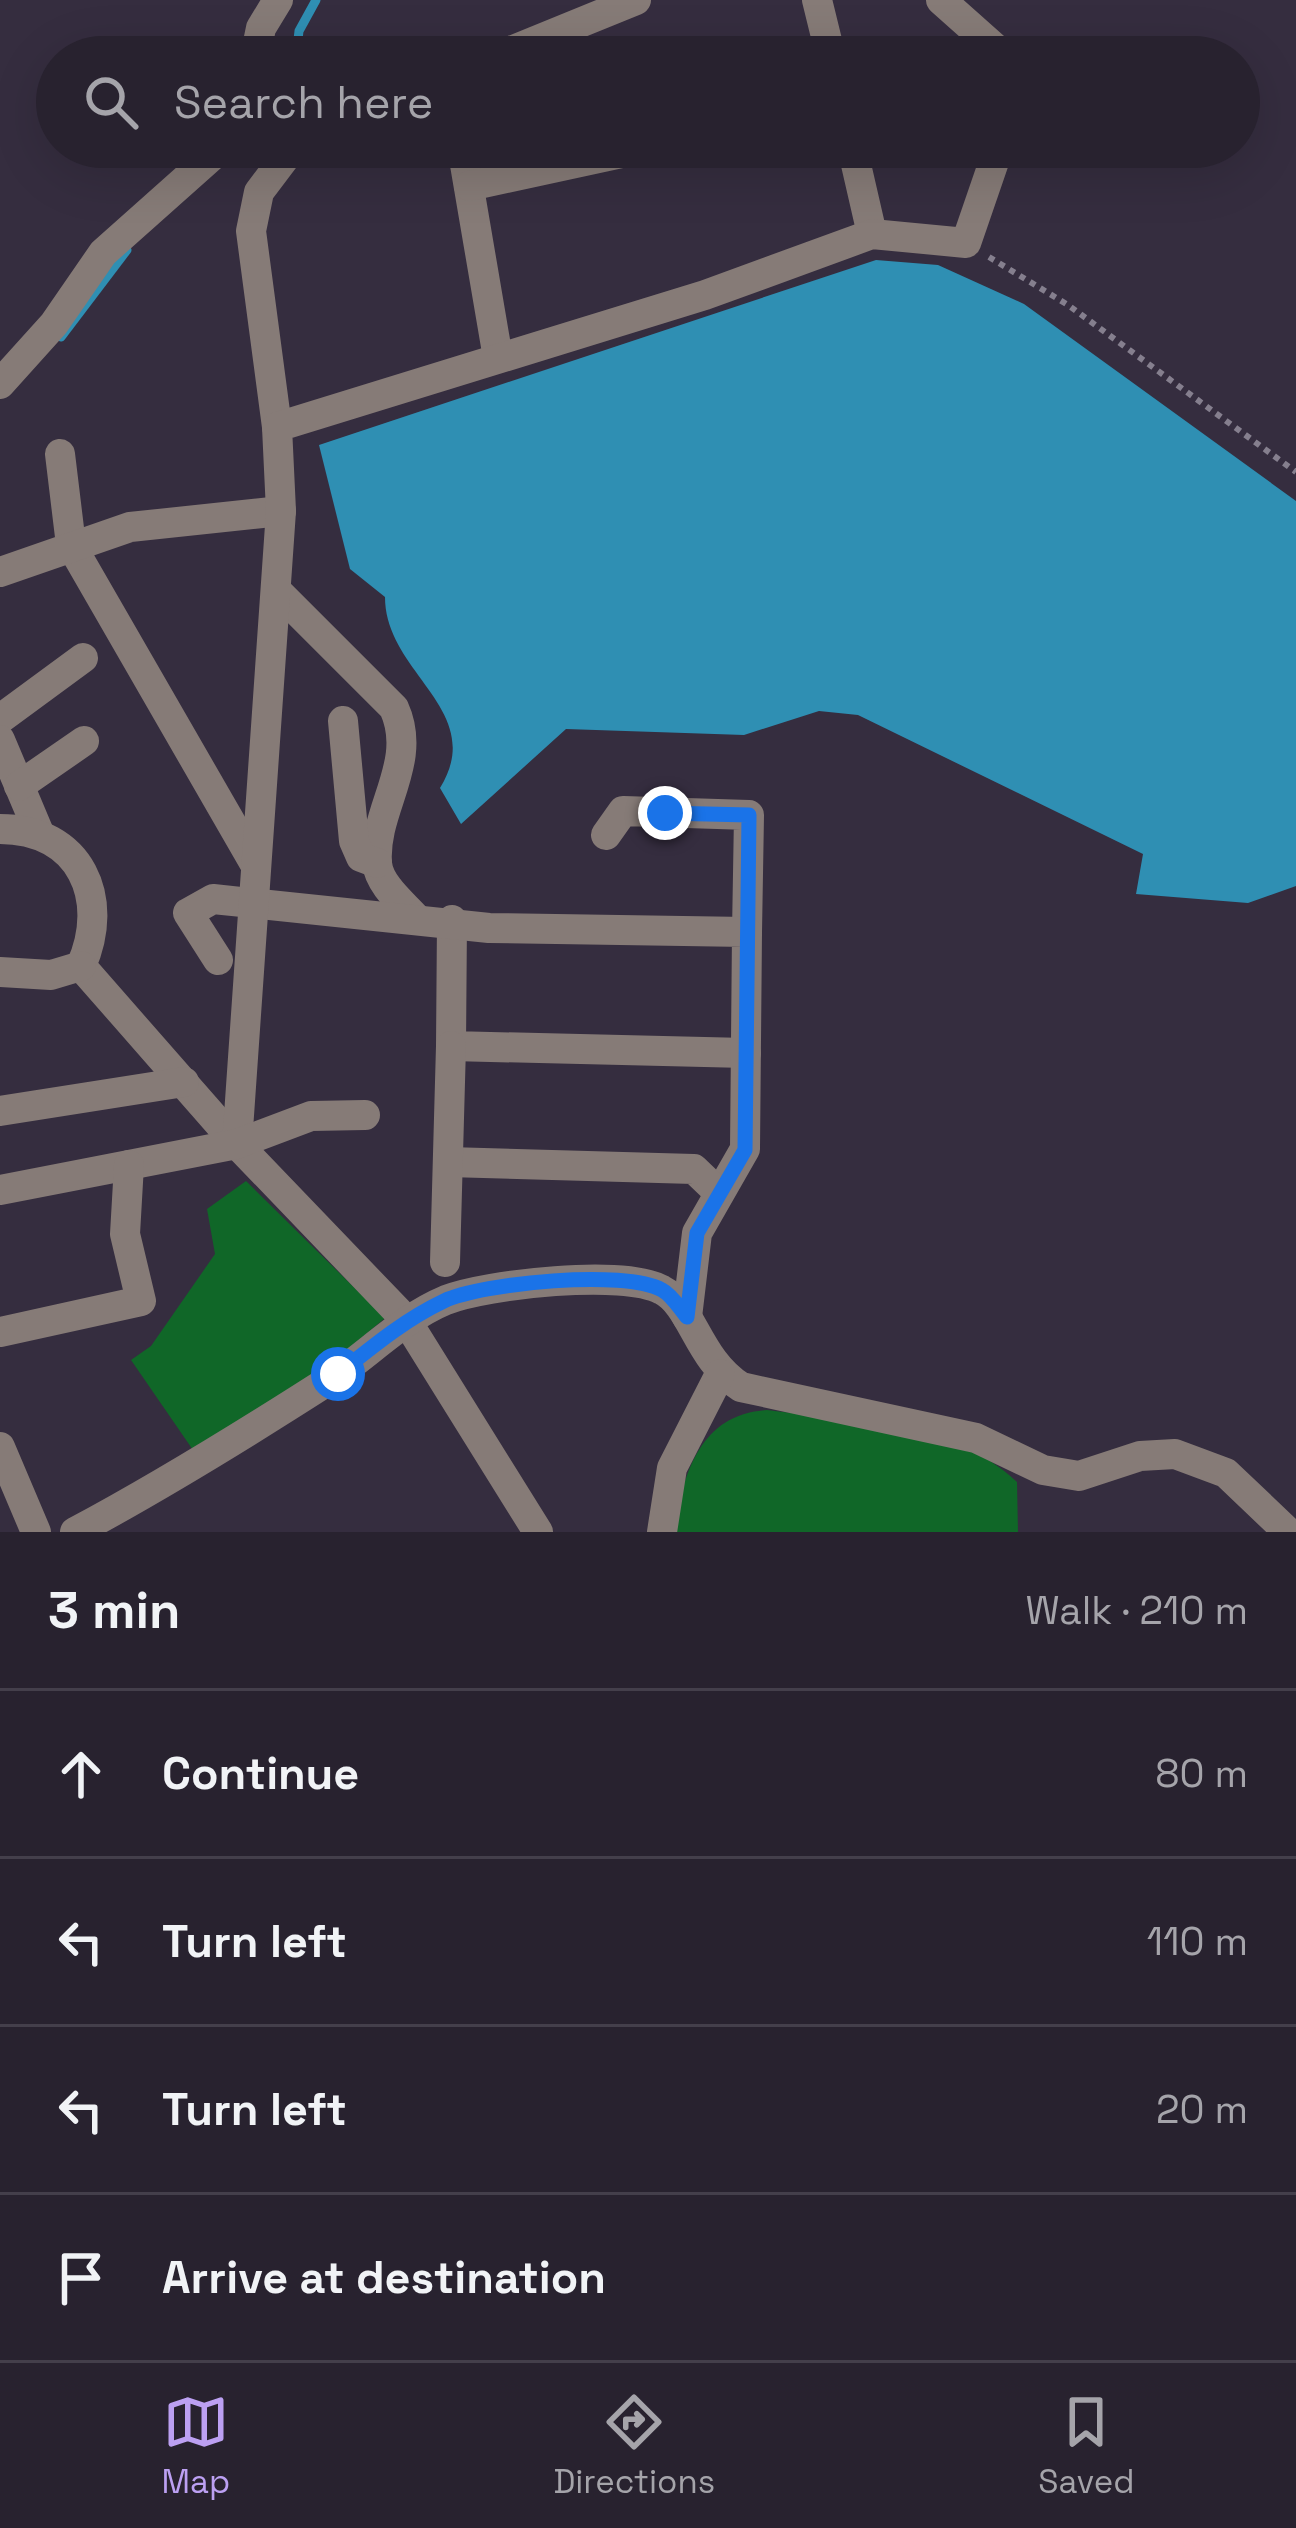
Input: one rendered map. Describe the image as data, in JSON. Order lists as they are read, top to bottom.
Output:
{
  "page": {
    "search": "Search here",
    "heading": ["3 min", "Walk · 210 m"],
    "list": [
      ["Continue", "80 m"],
      ["Turn left", "110 m"],
      ["Turn left", "20 m"],
      "Arrive at destination"
    ],
    "nav": ["Map", "Directions", "Saved"]
  }
}
